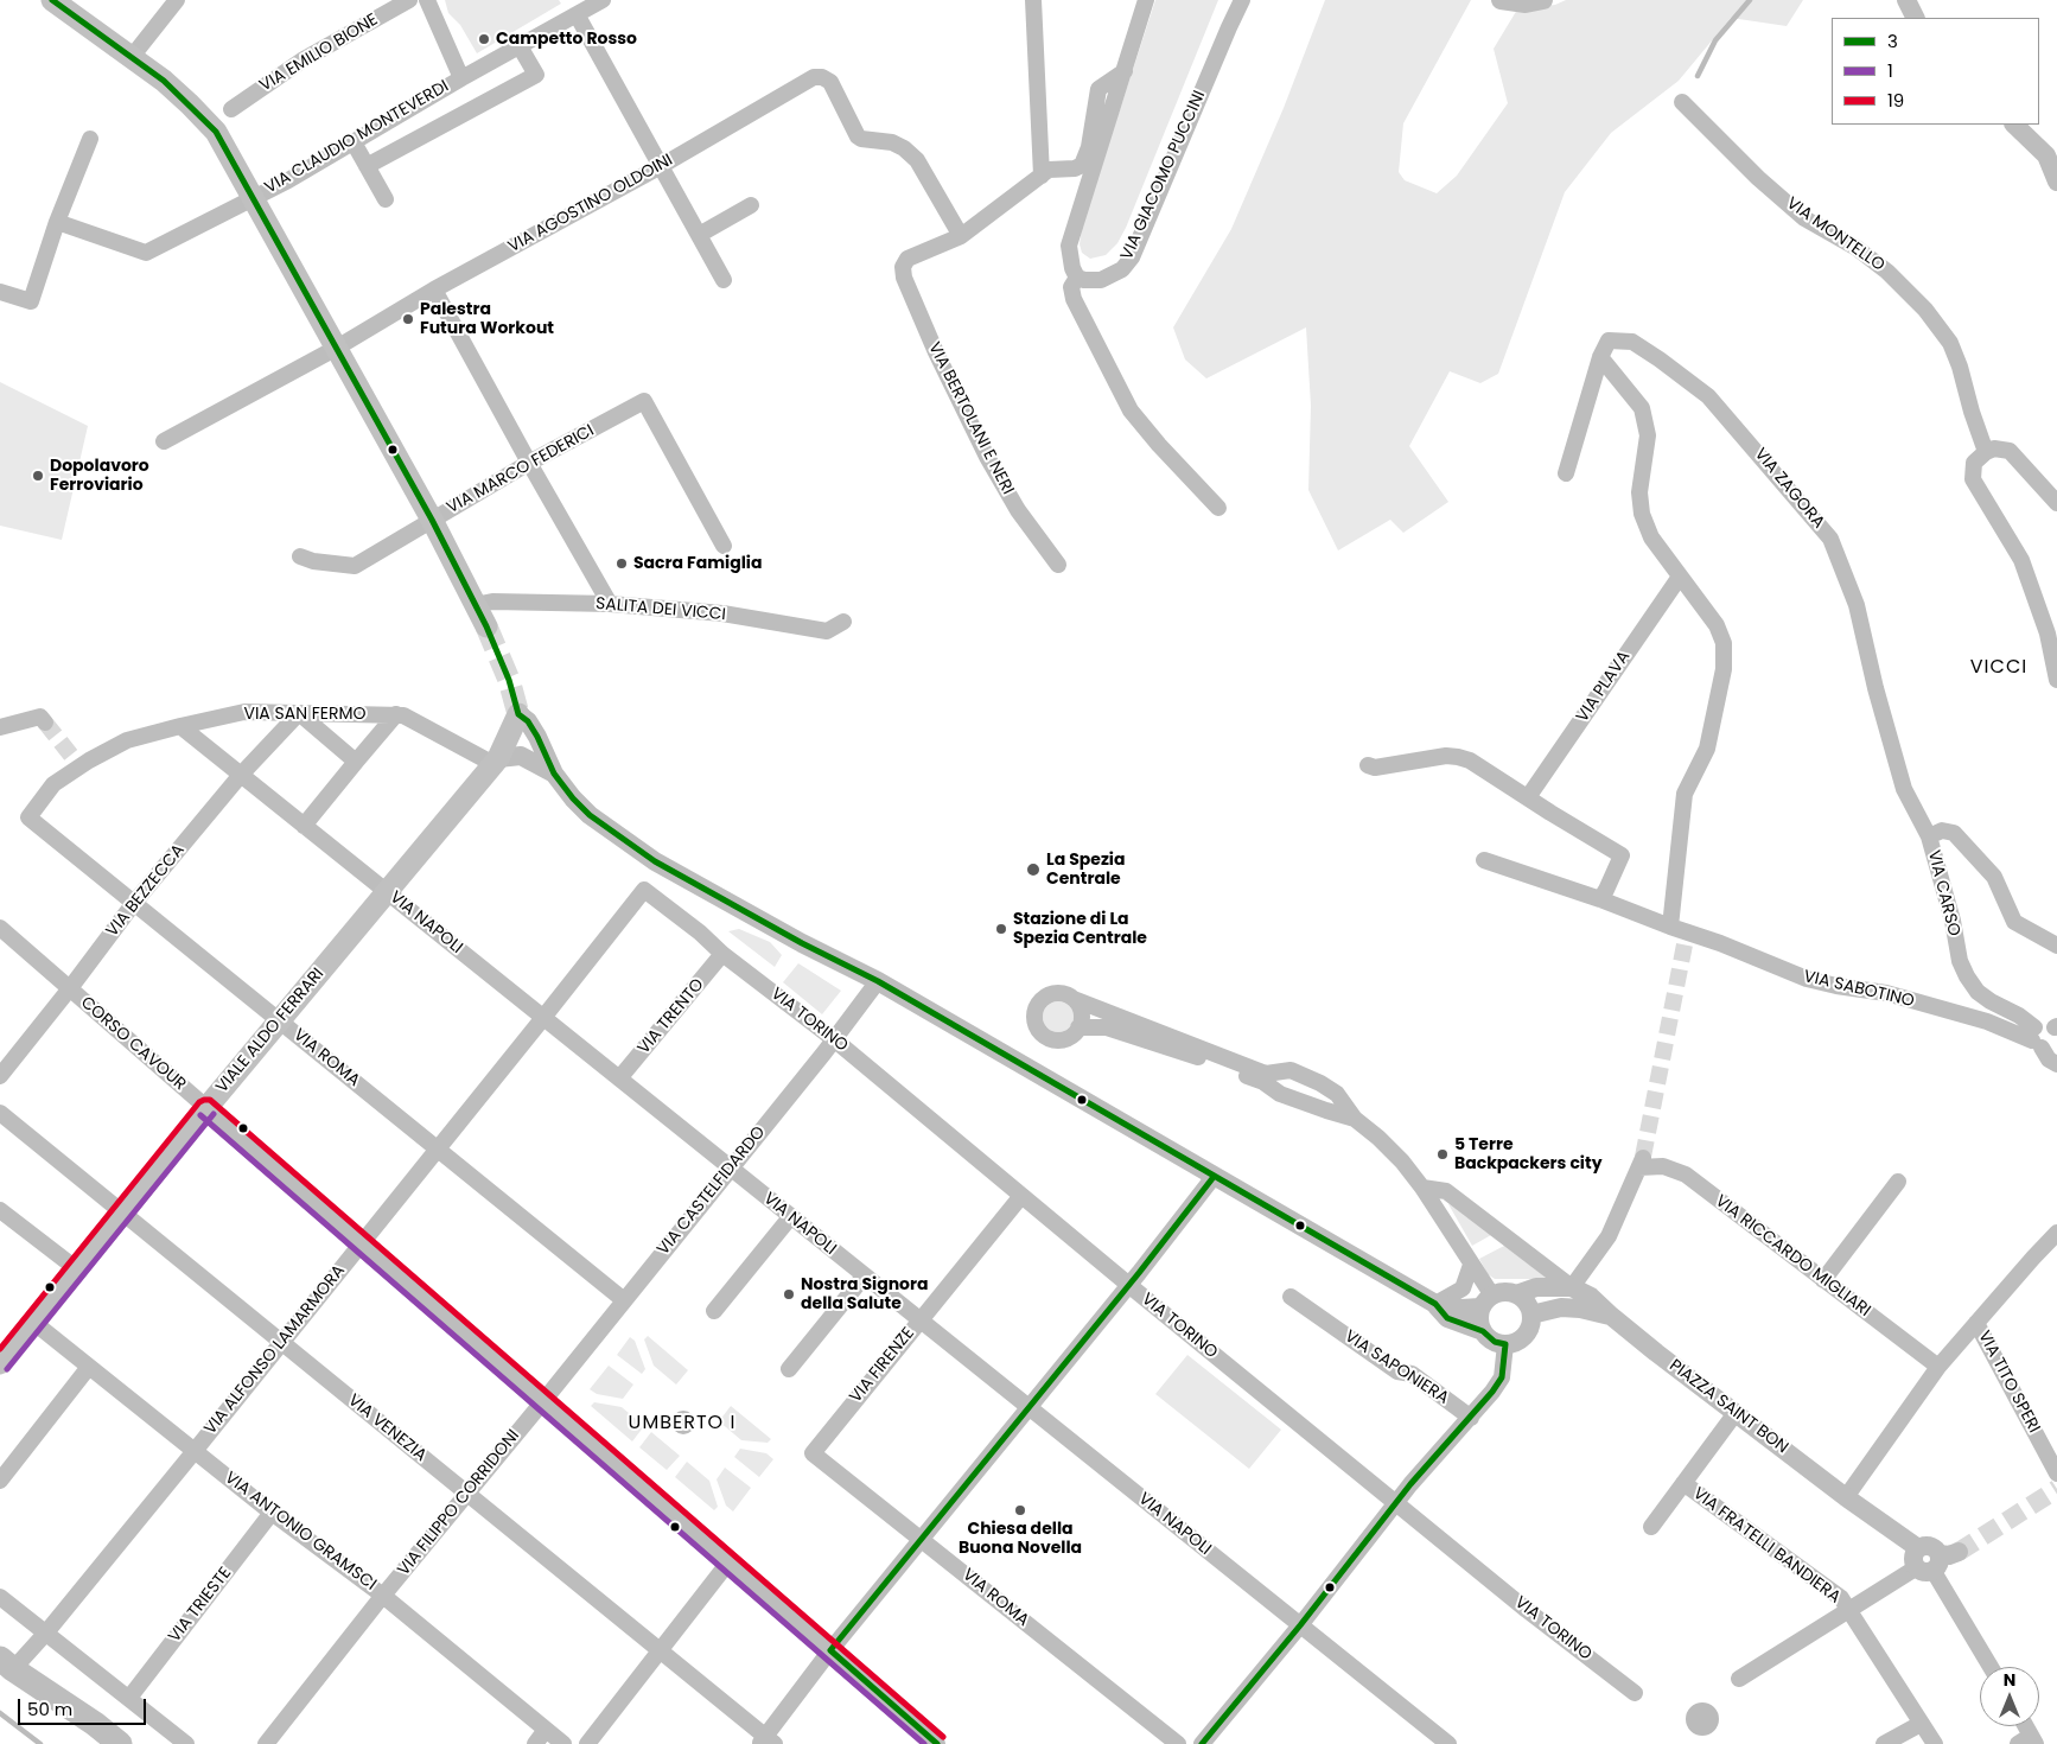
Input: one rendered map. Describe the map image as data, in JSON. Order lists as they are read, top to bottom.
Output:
{
  "streets": {
    "main road": ["VIALE ALDO FERRARI"],
    "street": [
      "VIA EMILIO BIONE",
      "VIA CLAUDIO MONTEVERDI",
      "VIA GIACOMO PUCCINI",
      "VIA AGOSTINO OLDOINI",
      "VIA MONTELLO",
      "VIA BERTOLANI E NERI",
      "VIA MARCO FEDERICI",
      "VIA ZAGORA",
      "SALITA DEI VICCI",
      "VIA PLAVA",
      "VIA SAN FERMO",
      "VIA BEZZECCA",
      "VIA CARSO",
      "VIA NAPOLI",
      "VIA SABOTINO",
      "VIA TRENTO",
      "VIA TORINO",
      "CORSO CAVOUR",
      "VIA ROMA",
      "VIA CASTELFIDARDO",
      "VIA RICCARDO MIGLIARI",
      "VIA ALFONSO LAMARMORA",
      "VIA FIRENZE",
      "VIA SAPONIERA",
      "VIA TITO SPERI",
      "PIAZZA SAINT BON",
      "VIA VENEZIA",
      "VIA FILIPPO CORRIDONI",
      "VIA ANTONIO GRAMSCI",
      "VIA FRATELLI BANDIERA",
      "VIA TRIESTE"
    ]
  },
  "crossings": [
    ["VIA AGOSTINO OLDOINI", "VIA BERTOLANI E NERI"],
    ["VIA ZAGORA", "VIA CARSO"],
    ["VIA SAN FERMO", "VIA BEZZECCA"],
    ["VIA SAN FERMO", "VIA NAPOLI"],
    ["VIA SAN FERMO", "VIALE ALDO FERRARI"],
    ["VIA SAN FERMO", "VIA ROMA"],
    ["VIA BEZZECCA", "VIA NAPOLI"],
    ["VIA BEZZECCA", "CORSO CAVOUR"],
    ["VIA BEZZECCA", "VIA ROMA"],
    ["VIA CARSO", "VIA SABOTINO"],
    ["VIA NAPOLI", "VIA TRENTO"],
    ["VIA NAPOLI", "VIALE ALDO FERRARI"],
    ["VIA NAPOLI", "VIA CASTELFIDARDO"],
    ["VIA NAPOLI", "VIA ALFONSO LAMARMORA"],
    ["VIA NAPOLI", "VIA FIRENZE"],
    ["VIA TRENTO", "VIA TORINO"],
    ["VIA TORINO", "VIA CASTELFIDARDO"],
    ["VIA TORINO", "VIA ALFONSO LAMARMORA"],
    ["VIA TORINO", "VIA FIRENZE"],
    ["VIALE ALDO FERRARI", "CORSO CAVOUR"],
    ["VIALE ALDO FERRARI", "VIA ROMA"],
    ["VIALE ALDO FERRARI", "VIA VENEZIA"],
    ["VIALE ALDO FERRARI", "VIA ANTONIO GRAMSCI"],
    ["CORSO CAVOUR", "VIA CASTELFIDARDO"],
    ["CORSO CAVOUR", "VIA ALFONSO LAMARMORA"],
    ["CORSO CAVOUR", "VIA FILIPPO CORRIDONI"],
    ["VIA ROMA", "VIA CASTELFIDARDO"],
    ["VIA ROMA", "VIA ALFONSO LAMARMORA"],
    ["VIA ROMA", "VIA FIRENZE"],
    ["VIA CASTELFIDARDO", "VIA FILIPPO CORRIDONI"],
    ["VIA RICCARDO MIGLIARI", "PIAZZA SAINT BON"],
    ["VIA ALFONSO LAMARMORA", "VIA VENEZIA"],
    ["VIA ALFONSO LAMARMORA", "VIA ANTONIO GRAMSCI"],
    ["VIA VENEZIA", "VIA FILIPPO CORRIDONI"],
    ["VIA FILIPPO CORRIDONI", "VIA ANTONIO GRAMSCI"],
    ["VIA ANTONIO GRAMSCI", "VIA TRIESTE"]
  ],
  "districts": ["VICCI", "UMBERTO I"],
  "places": [
    "Campetto Rosso",
    "Palestra Futura Workout",
    "Dopolavoro Ferroviario",
    "Sacra Famiglia",
    "La Spezia Centrale",
    "Stazione di La Spezia Centrale",
    "5 Terre Backpackers city",
    "Nostra Signora della Salute",
    "Chiesa della Buona Novella"
  ],
  "lines": ["transit line 3", "transit line 19", "transit line 1"],
  "legend": ["3", "1", "19"],
  "scale_bar": "50 m",
  "north": "top"
}
